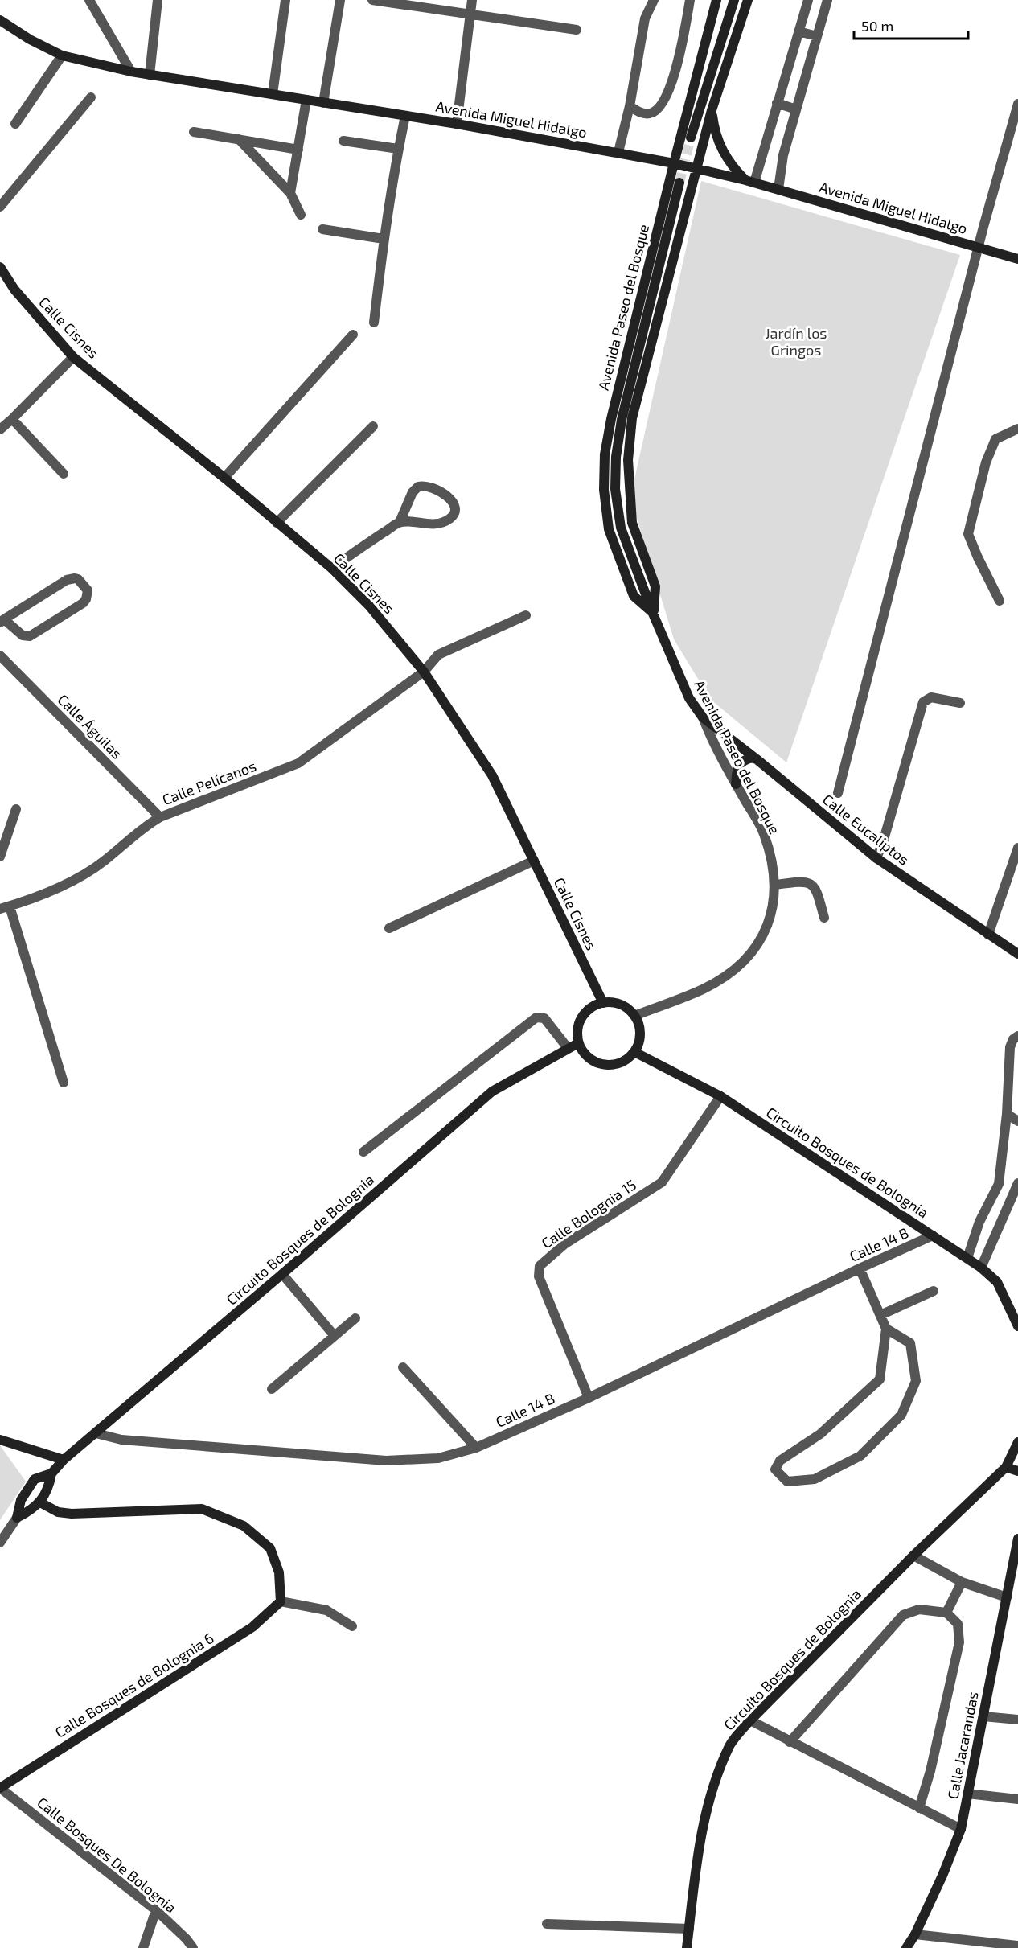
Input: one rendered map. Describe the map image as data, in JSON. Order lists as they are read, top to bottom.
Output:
{
  "streets": {
    "main road": [
      "Avenida Miguel Hidalgo",
      "Avenida Paseo del Bosque",
      "Calle Cisnes",
      "Calle Eucaliptos",
      "Circuito Bosques de Bolognia",
      "Calle Bosques de Bolognia 6",
      "Calle Jacarandas"
    ],
    "street": [
      "Calle Águilas",
      "Calle Pelícanos",
      "Calle Bolognia 15",
      "Calle 14 B",
      "Calle Bosques De Bolognia"
    ]
  },
  "crossings": [
    ["Avenida Miguel Hidalgo", "Avenida Paseo del Bosque"],
    ["Avenida Paseo del Bosque", "Calle Cisnes"],
    ["Avenida Paseo del Bosque", "Calle Eucaliptos"],
    ["Avenida Paseo del Bosque", "Circuito Bosques de Bolognia"],
    ["Calle Cisnes", "Calle Pelícanos"],
    ["Calle Cisnes", "Circuito Bosques de Bolognia"],
    ["Calle Águilas", "Calle Pelícanos"],
    ["Circuito Bosques de Bolognia", "Calle Bolognia 15"],
    ["Circuito Bosques de Bolognia", "Calle 14 B"],
    ["Calle Bolognia 15", "Calle 14 B"],
    ["Calle Bosques de Bolognia 6", "Calle Bosques De Bolognia"]
  ],
  "parks": ["Jardín los Gringos"],
  "scale_bar": "50 m"
}
